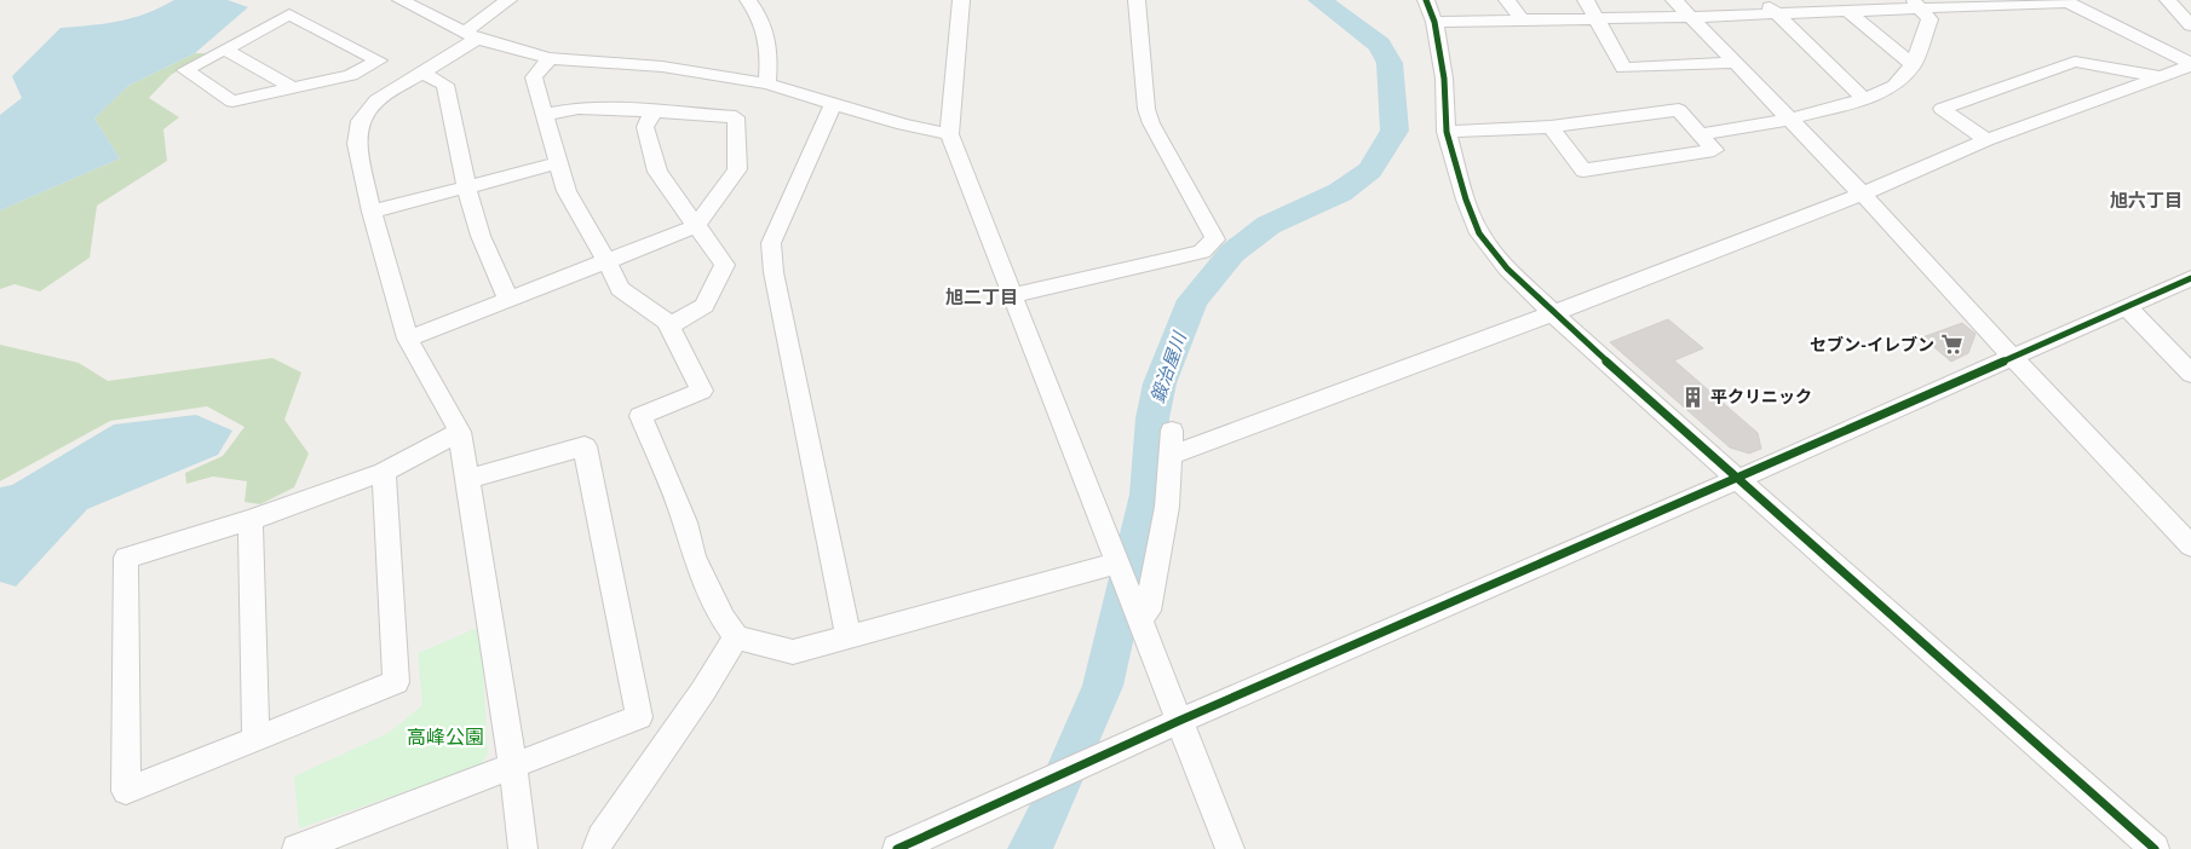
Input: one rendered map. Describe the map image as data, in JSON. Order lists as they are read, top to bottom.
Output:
{
  "districts": ["旭六丁目", "旭二丁目"],
  "water": ["鍛治屋川"],
  "parks": ["高峰公園"],
  "places": {
    "supermarket": ["セブン-イレブン"],
    "building": ["平クリニック"]
  }
}
